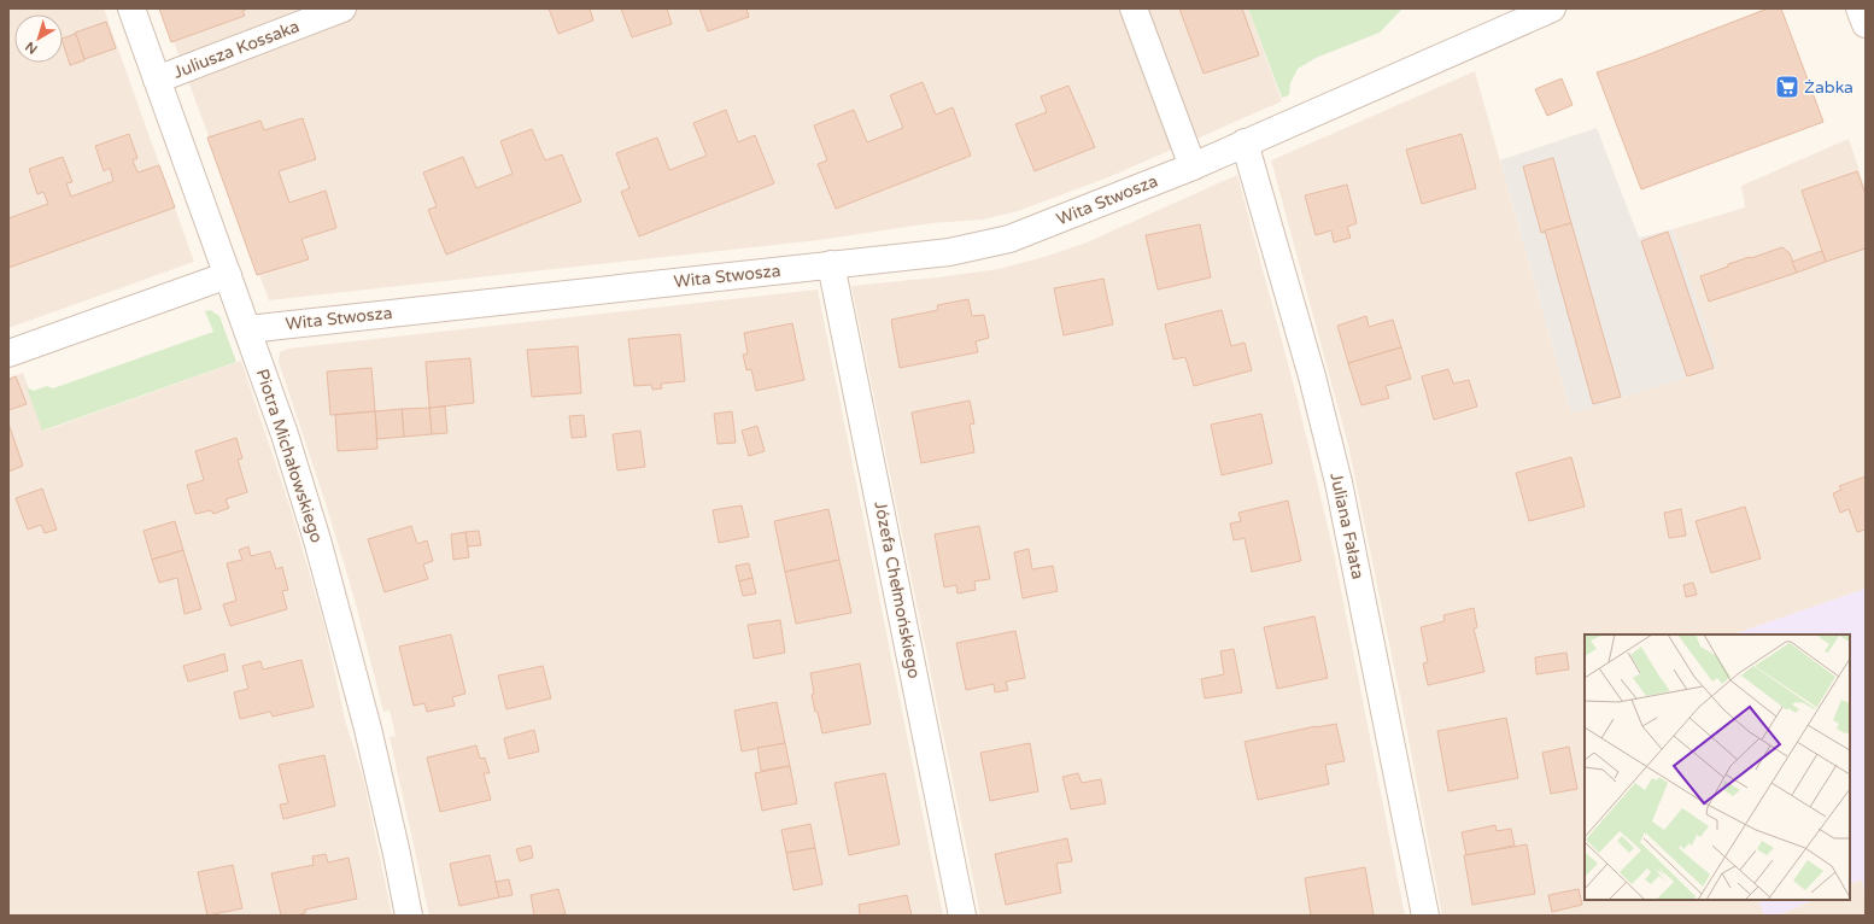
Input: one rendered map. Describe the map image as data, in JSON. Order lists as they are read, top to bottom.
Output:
{
  "streets": {
    "street": [
      "Juliusza Kossaka",
      "Wita Stwosza",
      "Piotra Michałowskiego",
      "Juliana Fałata",
      "Józefa Chełmońskiego"
    ]
  },
  "crossings": [
    ["Juliusza Kossaka", "Piotra Michałowskiego"],
    ["Wita Stwosza", "Piotra Michałowskiego"],
    ["Wita Stwosza", "Juliana Fałata"],
    ["Wita Stwosza", "Józefa Chełmońskiego"]
  ],
  "places": {
    "supermarket": ["Żabka"]
  },
  "north": "bottom left"
}
